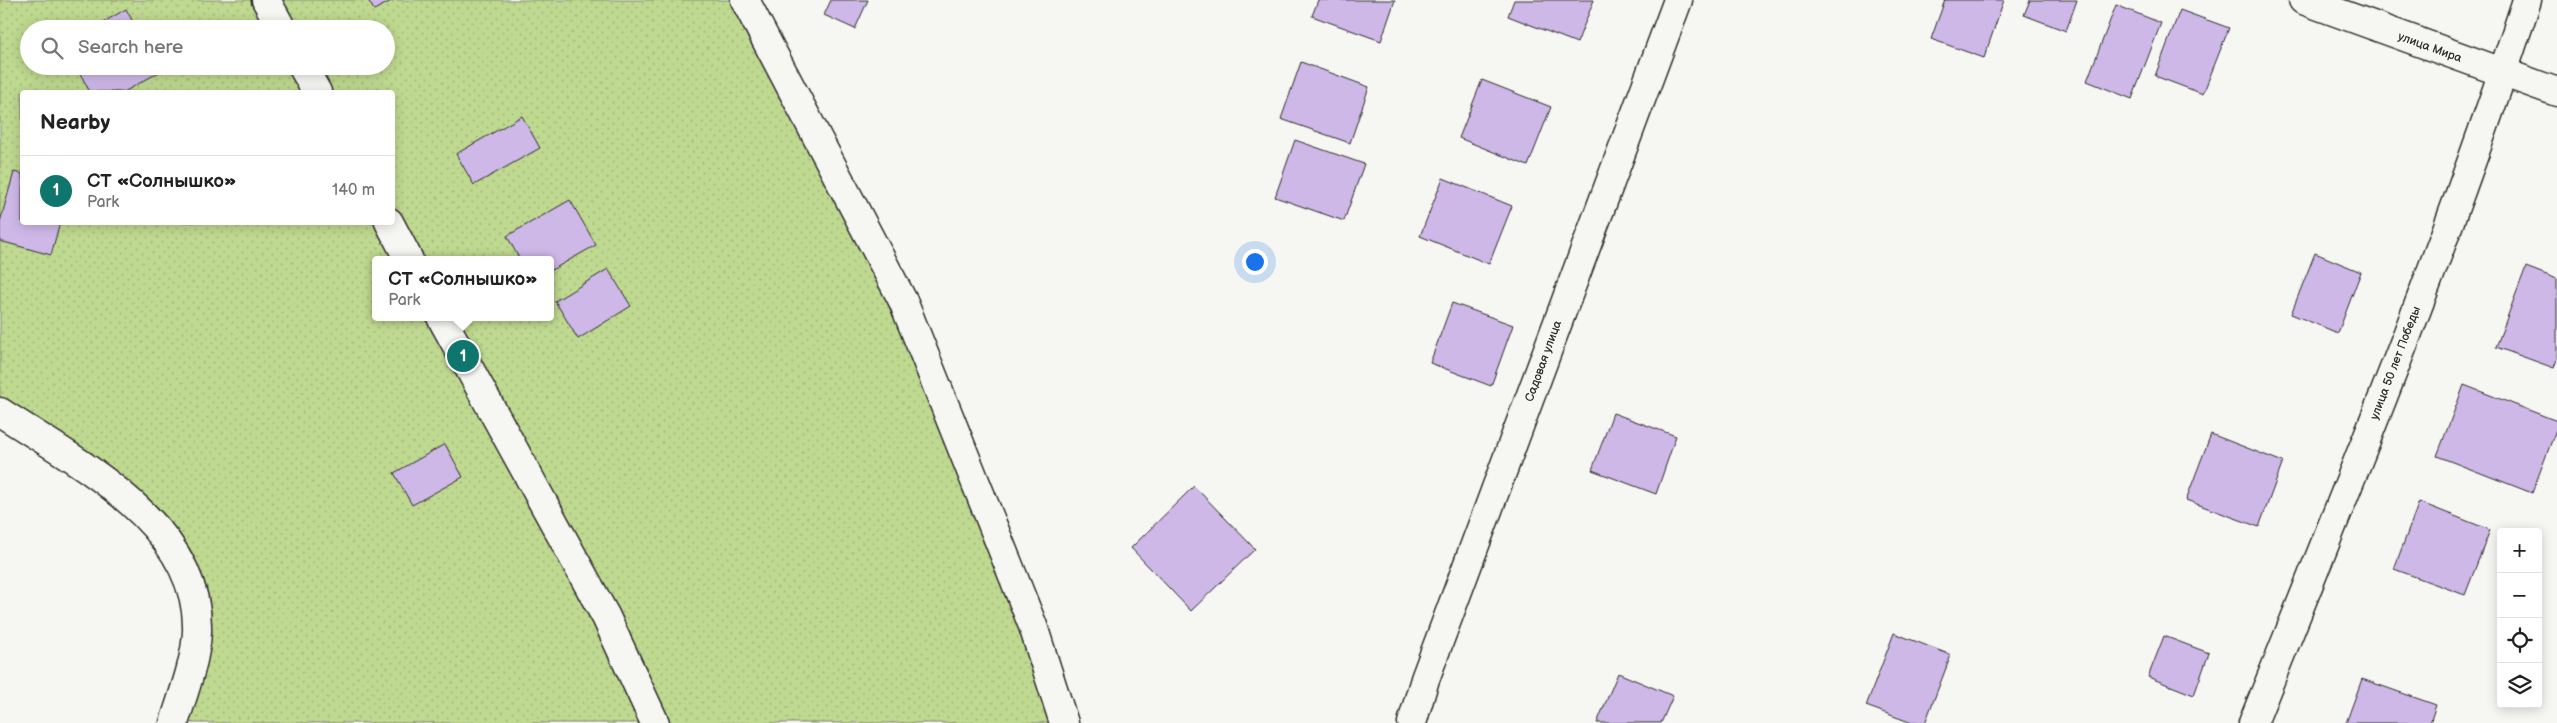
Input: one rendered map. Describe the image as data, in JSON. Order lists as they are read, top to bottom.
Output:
{
  "streets": {
    "street": ["улица Мира", "Садовая улица", "улица 50 лет Победы"]
  },
  "crossings": [
    ["улица Мира", "улица 50 лет Победы"]
  ],
  "page": {
    "search": "Search here",
    "heading": "Nearby",
    "list": [
      {
        "mark": "1",
        "name": "СТ «Солнышко»",
        "note": "Park",
        "value": "140 m"
      }
    ],
    "popup": ["СТ «Солнышко»", "Park"],
    "pins": "1",
    "map_buttons": ["+", "−"]
  }
}
